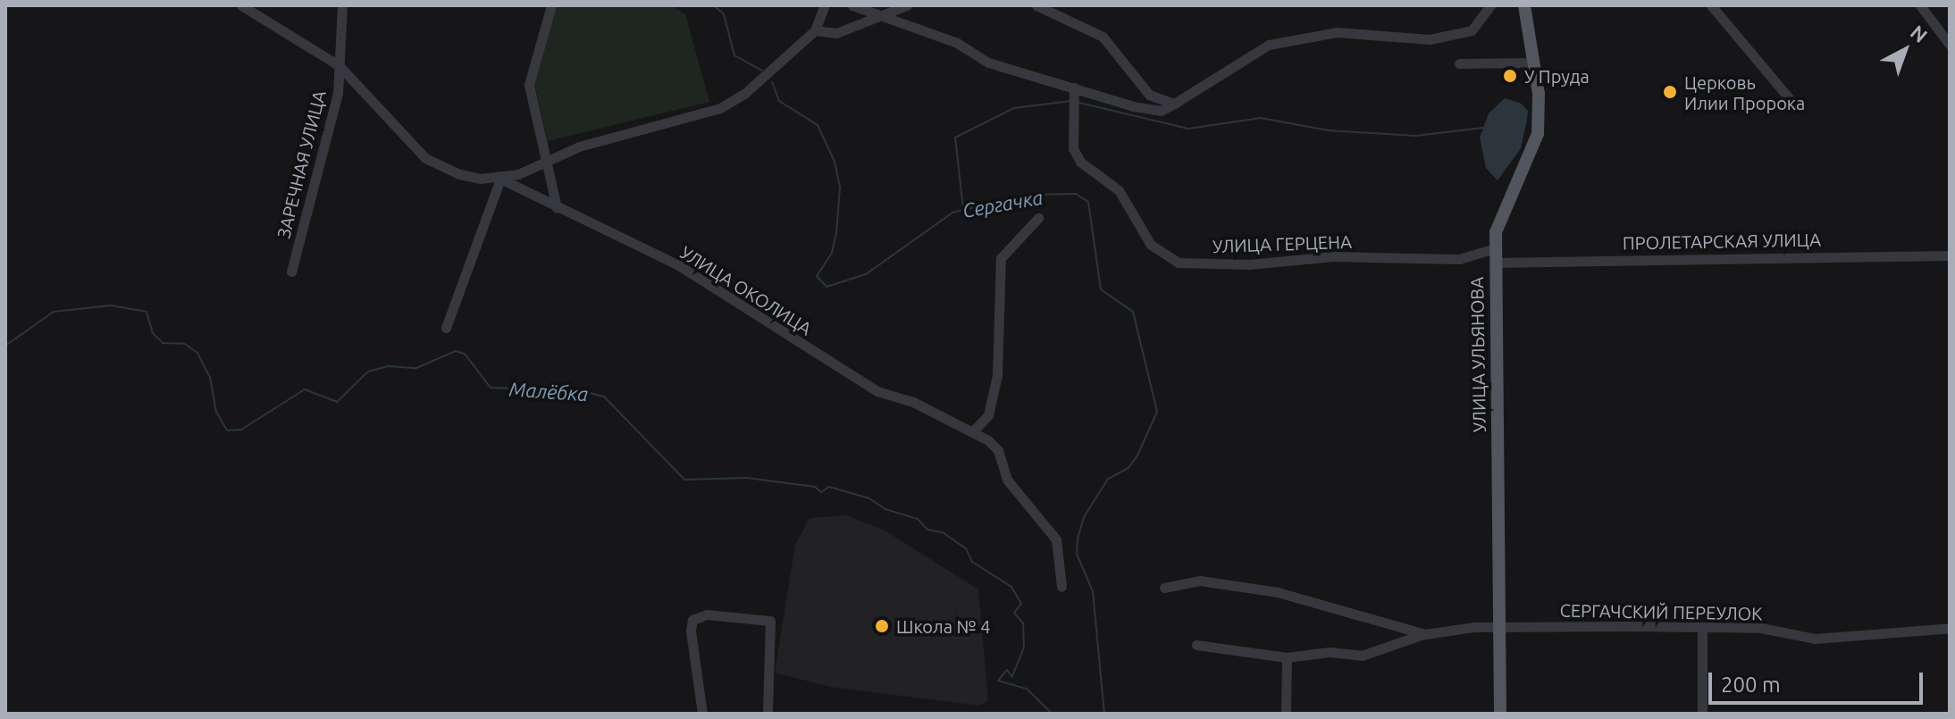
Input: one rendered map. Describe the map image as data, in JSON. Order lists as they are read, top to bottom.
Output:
{
  "streets": {
    "main road": ["УЛИЦА УЛЬЯНОВА"],
    "street": [
      "ЗАРЕЧНАЯ УЛИЦА",
      "ПРОЛЕТАРСКАЯ УЛИЦА",
      "УЛИЦА ГЕРЦЕНА",
      "УЛИЦА ОКОЛИЦА",
      "СЕРГАЧСКИЙ ПЕРЕУЛОК"
    ]
  },
  "crossings": [
    ["ПРОЛЕТАРСКАЯ УЛИЦА", "УЛИЦА ГЕРЦЕНА"],
    ["ПРОЛЕТАРСКАЯ УЛИЦА", "УЛИЦА УЛЬЯНОВА"],
    ["УЛИЦА ГЕРЦЕНА", "УЛИЦА УЛЬЯНОВА"],
    ["УЛИЦА УЛЬЯНОВА", "СЕРГАЧСКИЙ ПЕРЕУЛОК"]
  ],
  "water": ["Сергачка", "Малёбка"],
  "places": ["У Пруда", "Церковь Илии Пророка", "Школа № 4"],
  "scale_bar": "200 m",
  "north": "top right"
}
